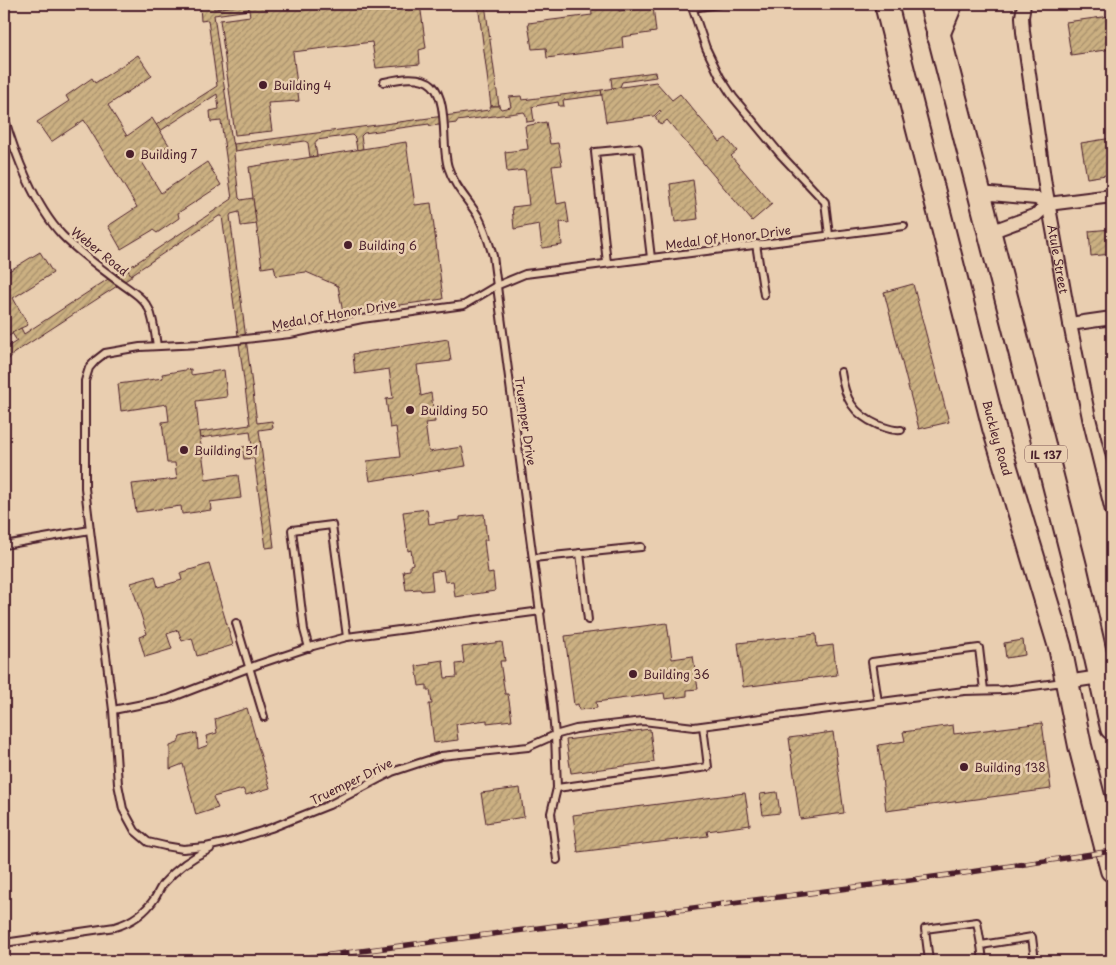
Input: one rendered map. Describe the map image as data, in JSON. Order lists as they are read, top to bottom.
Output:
{
  "streets": {
    "highway": ["Buckley Road", "IL 137"],
    "street": ["Atule Street"],
    "lane": ["Medal Of Honor Drive", "Weber Road", "Truemper Drive"]
  },
  "crossings": [
    ["Medal Of Honor Drive", "Weber Road"],
    ["Medal Of Honor Drive", "Truemper Drive"]
  ],
  "places": [
    "Building 4",
    "Building 7",
    "Building 6",
    "Building 50",
    "Building 51",
    "Building 36",
    "Building 138"
  ]
}
